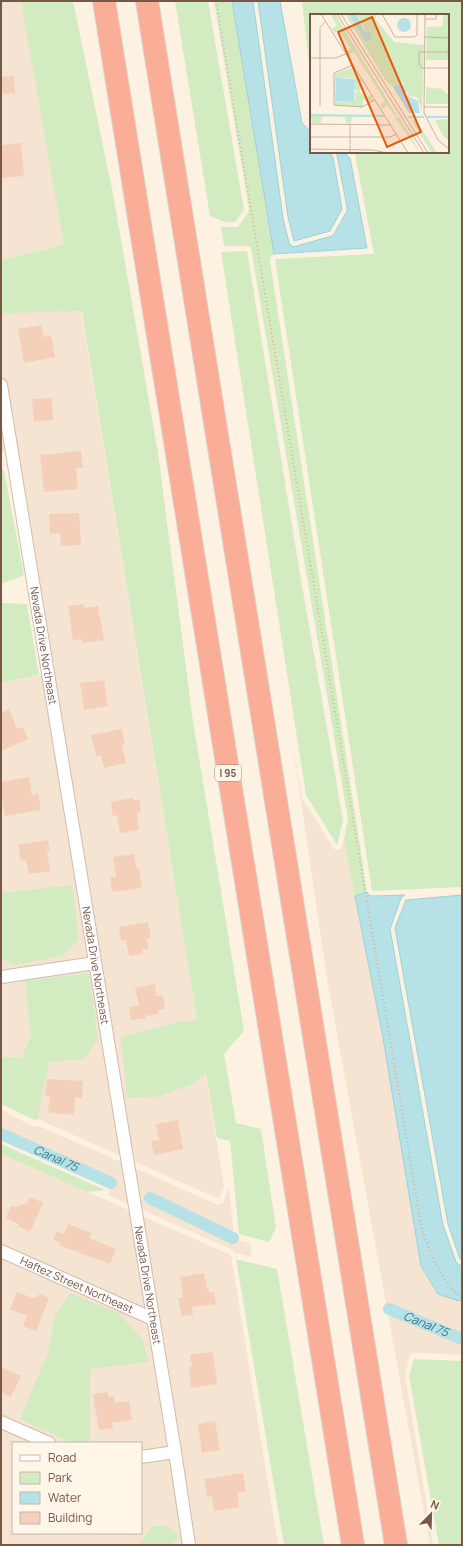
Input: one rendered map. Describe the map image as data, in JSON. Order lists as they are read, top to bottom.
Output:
{
  "streets": {
    "highway": ["I 95"],
    "street": ["Nevada Drive Northeast", "Haftez Street Northeast"]
  },
  "crossings": [
    ["Nevada Drive Northeast", "Haftez Street Northeast"]
  ],
  "water": ["Canal 75"],
  "legend": [
    "Road",
    "Park",
    "Water",
    "Building"
  ],
  "north": "top right"
}
